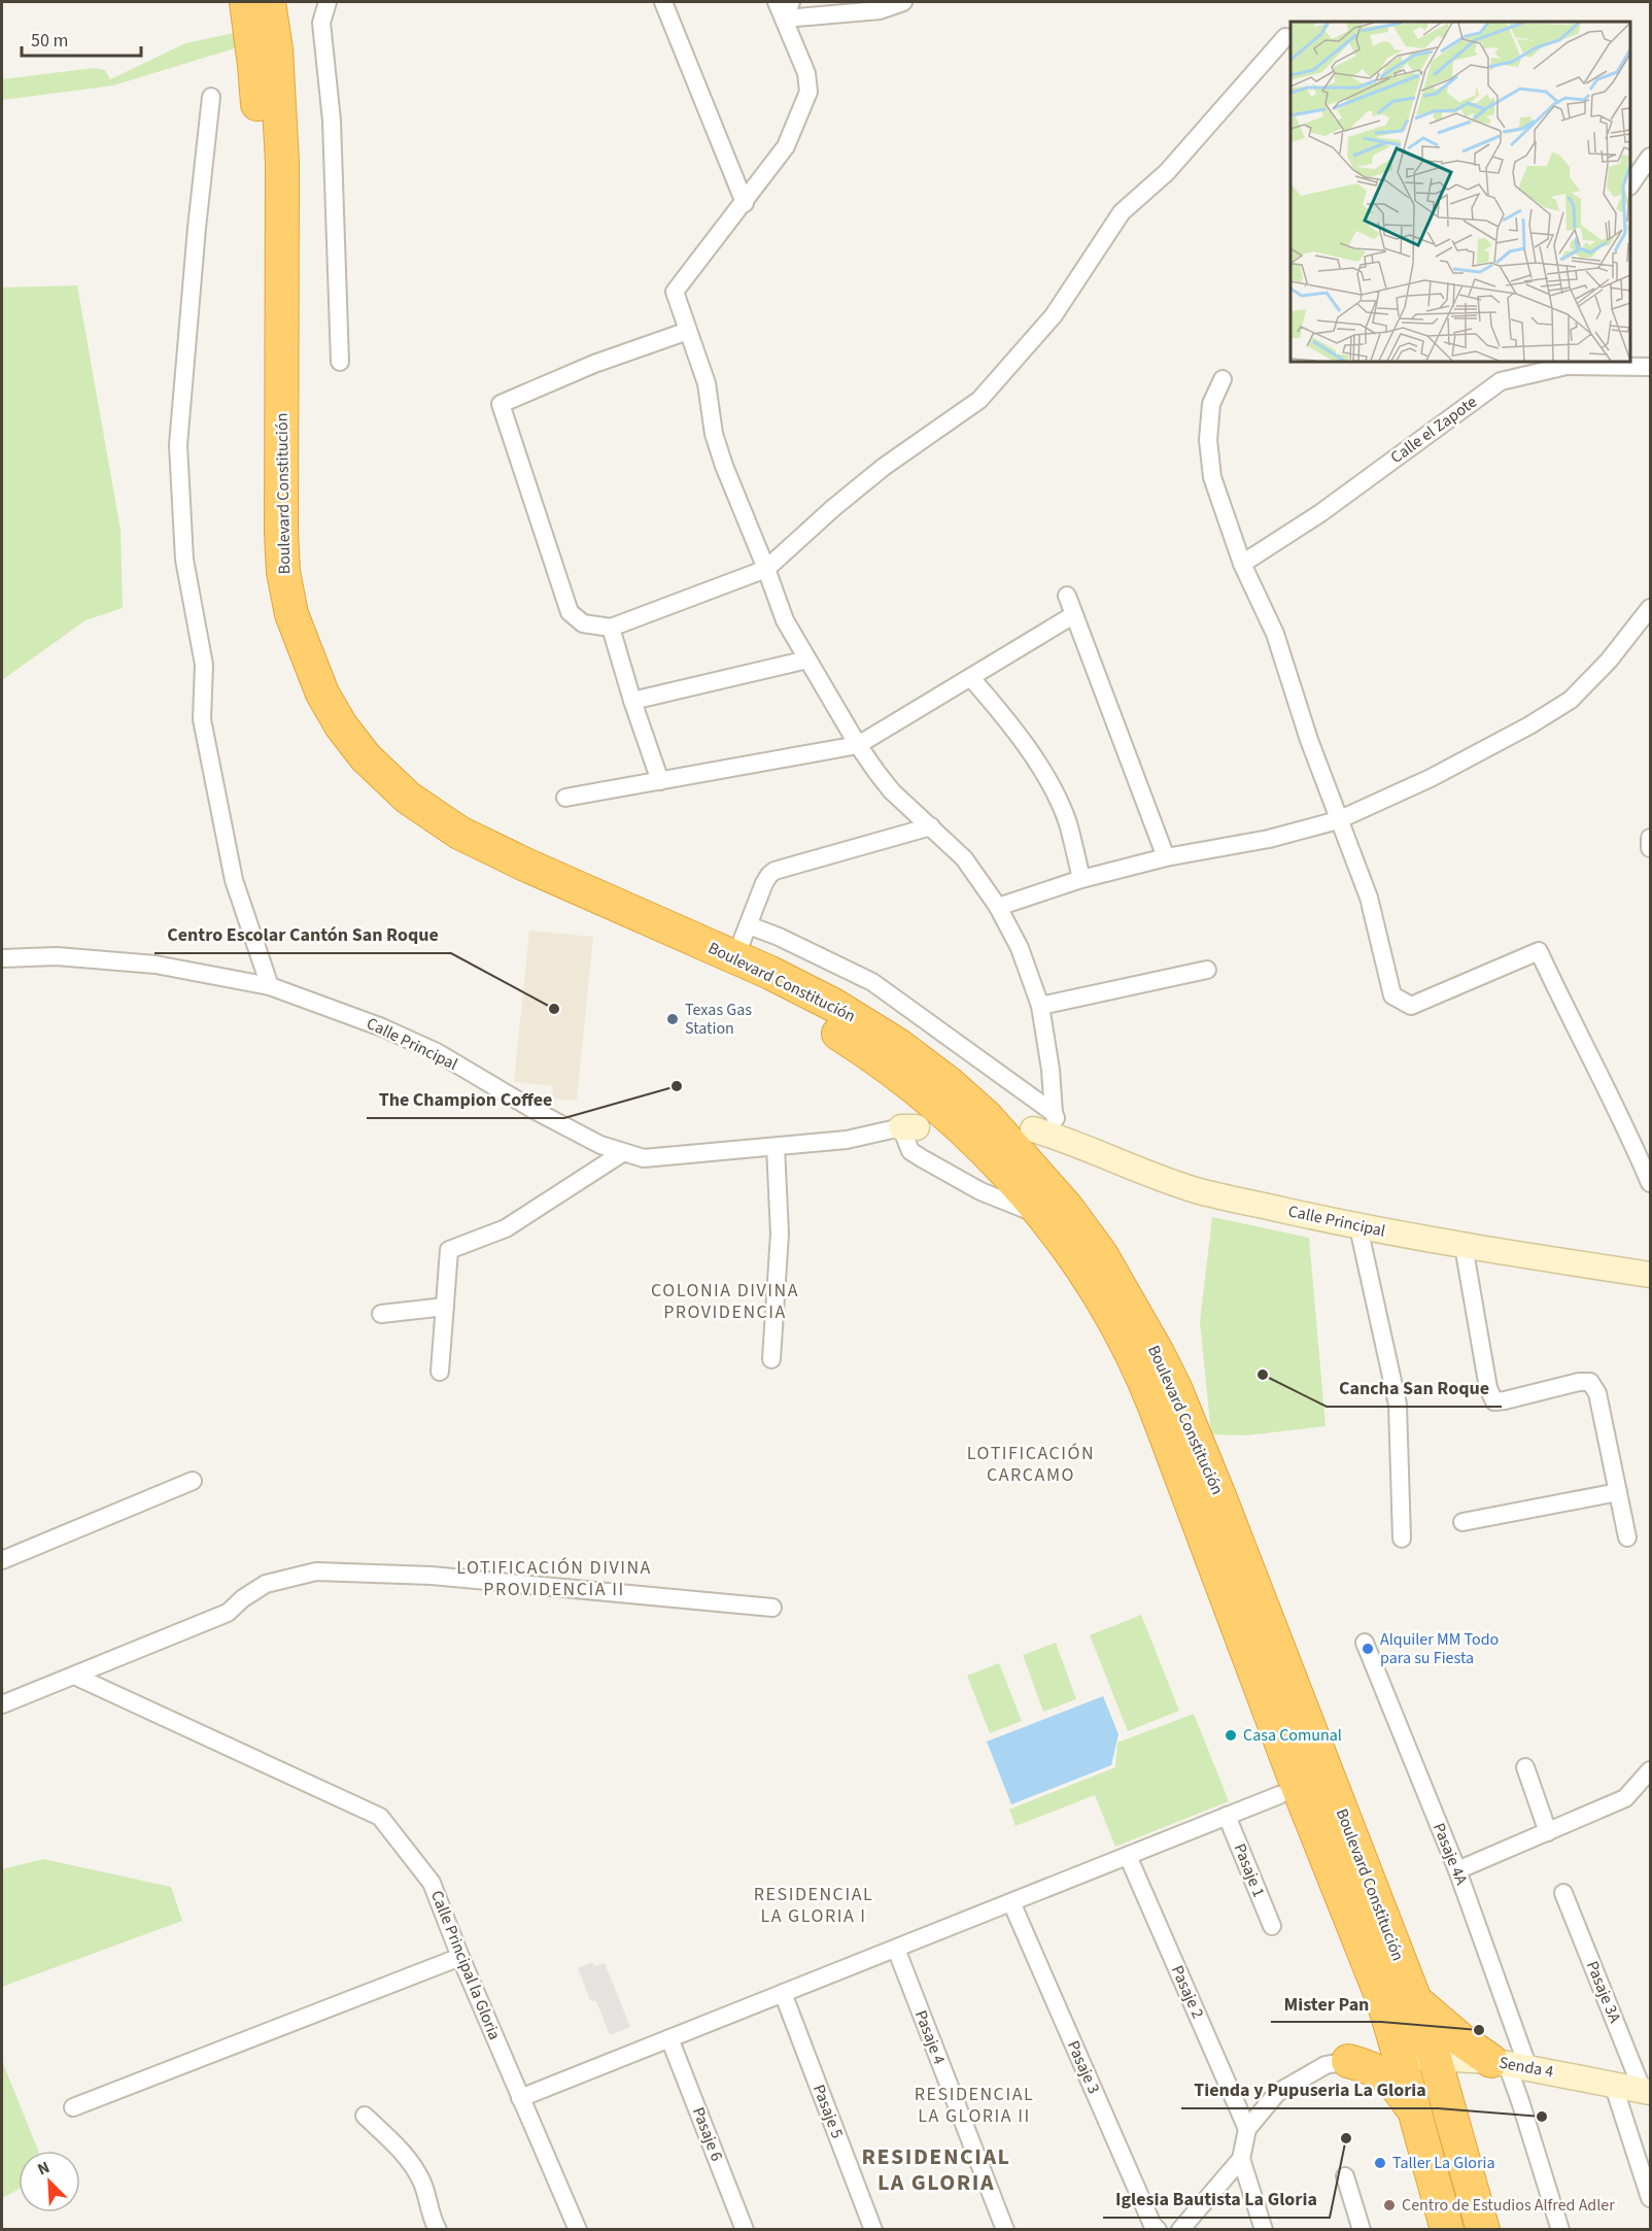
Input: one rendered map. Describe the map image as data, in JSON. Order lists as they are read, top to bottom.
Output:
{
  "streets": {
    "highway": ["Boulevard Constitución"],
    "street": [
      "Calle el Zapote",
      "Calle Principal",
      "Pasaje 4A",
      "Pasaje 1",
      "Calle Principal la Gloria",
      "Pasaje 2",
      "Pasaje 3A",
      "Pasaje 4",
      "Pasaje 3",
      "Senda 4",
      "Pasaje 5",
      "Pasaje 6"
    ]
  },
  "crossings": [
    ["Boulevard Constitución", "Calle Principal"],
    ["Boulevard Constitución", "Senda 4"],
    ["Pasaje 4A", "Senda 4"],
    ["Pasaje 3A", "Senda 4"]
  ],
  "districts": [
    "COLONIA DIVINA PROVIDENCIA",
    "LOTIFICACIÓN CARCAMO",
    "LOTIFICACIÓN DIVINA PROVIDENCIA II",
    "RESIDENCIAL LA GLORIA I",
    "RESIDENCIAL LA GLORIA II",
    "RESIDENCIAL LA GLORIA"
  ],
  "places": [
    "Centro Escolar Cantón San Roque",
    "Texas Gas Station",
    "The Champion Coffee",
    "Cancha San Roque",
    "Alquiler MM Todo para su Fiesta",
    "Casa Comunal",
    "Mister Pan",
    "Tienda y Pupuseria La Gloria",
    "Iglesia Bautista La Gloria",
    "Taller La Gloria",
    "Centro de Estudios Alfred Adler"
  ],
  "scale_bar": "50 m",
  "north": "top left"
}
